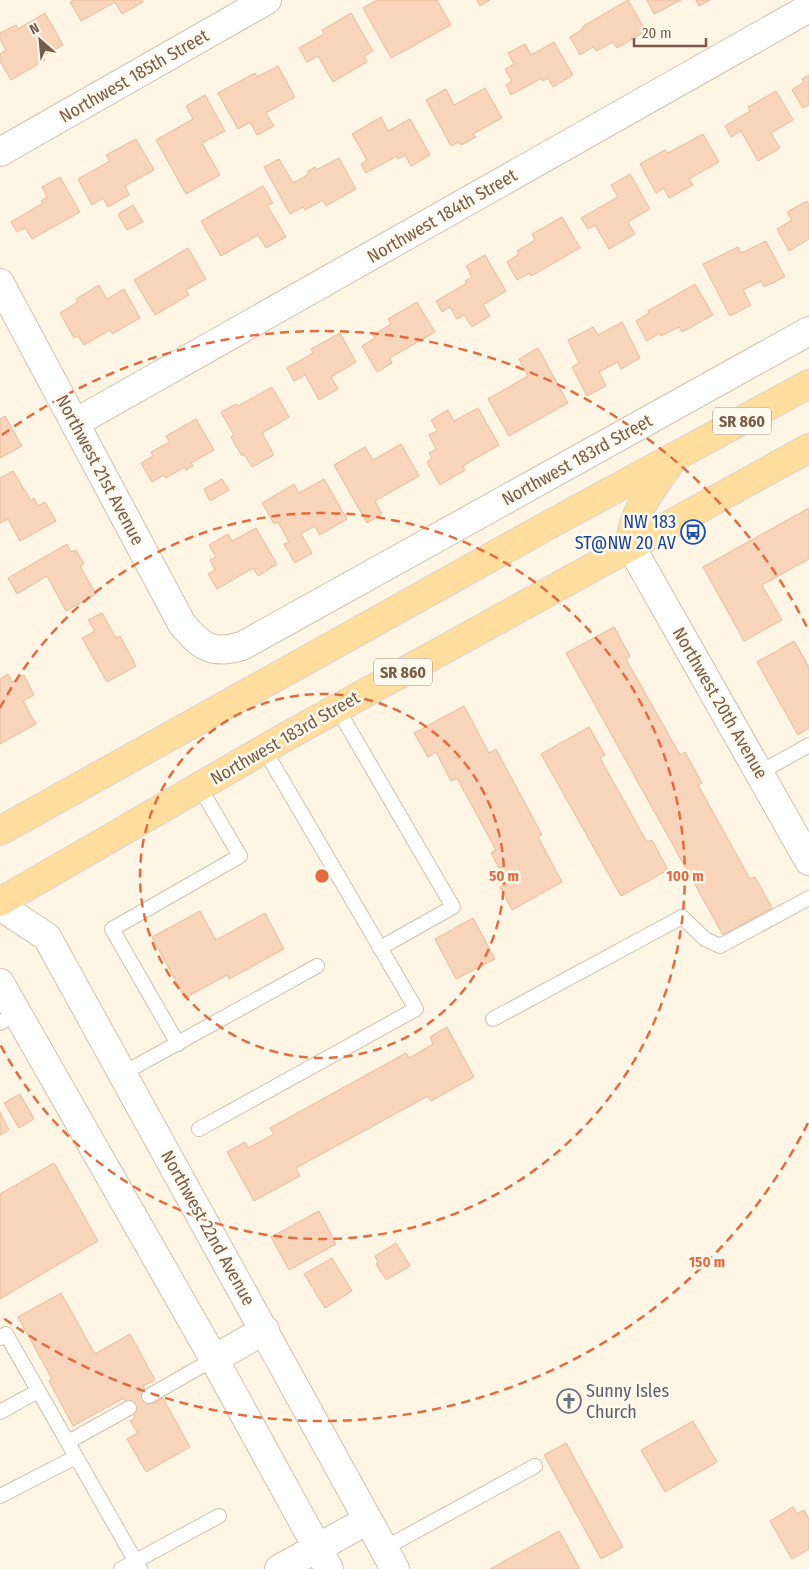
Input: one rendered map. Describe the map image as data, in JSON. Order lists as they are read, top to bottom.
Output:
{
  "streets": {
    "main road": ["SR 860", "Northwest 183rd Street"],
    "street": [
      "Northwest 185th Street",
      "Northwest 184th Street",
      "Northwest 21st Avenue",
      "Northwest 20th Avenue",
      "Northwest 22nd Avenue"
    ]
  },
  "crossings": [
    ["Northwest 184th Street", "Northwest 21st Avenue"],
    ["Northwest 183rd Street", "Northwest 21st Avenue"],
    ["Northwest 183rd Street", "Northwest 20th Avenue"]
  ],
  "places": {
    "bus stop": ["NW 183 ST@NW 20 AV"],
    "church": ["Sunny Isles Church"]
  },
  "scale_bar": "20 m",
  "north": "top left",
  "rings": ["50 m", "100 m", "150 m"]
}
